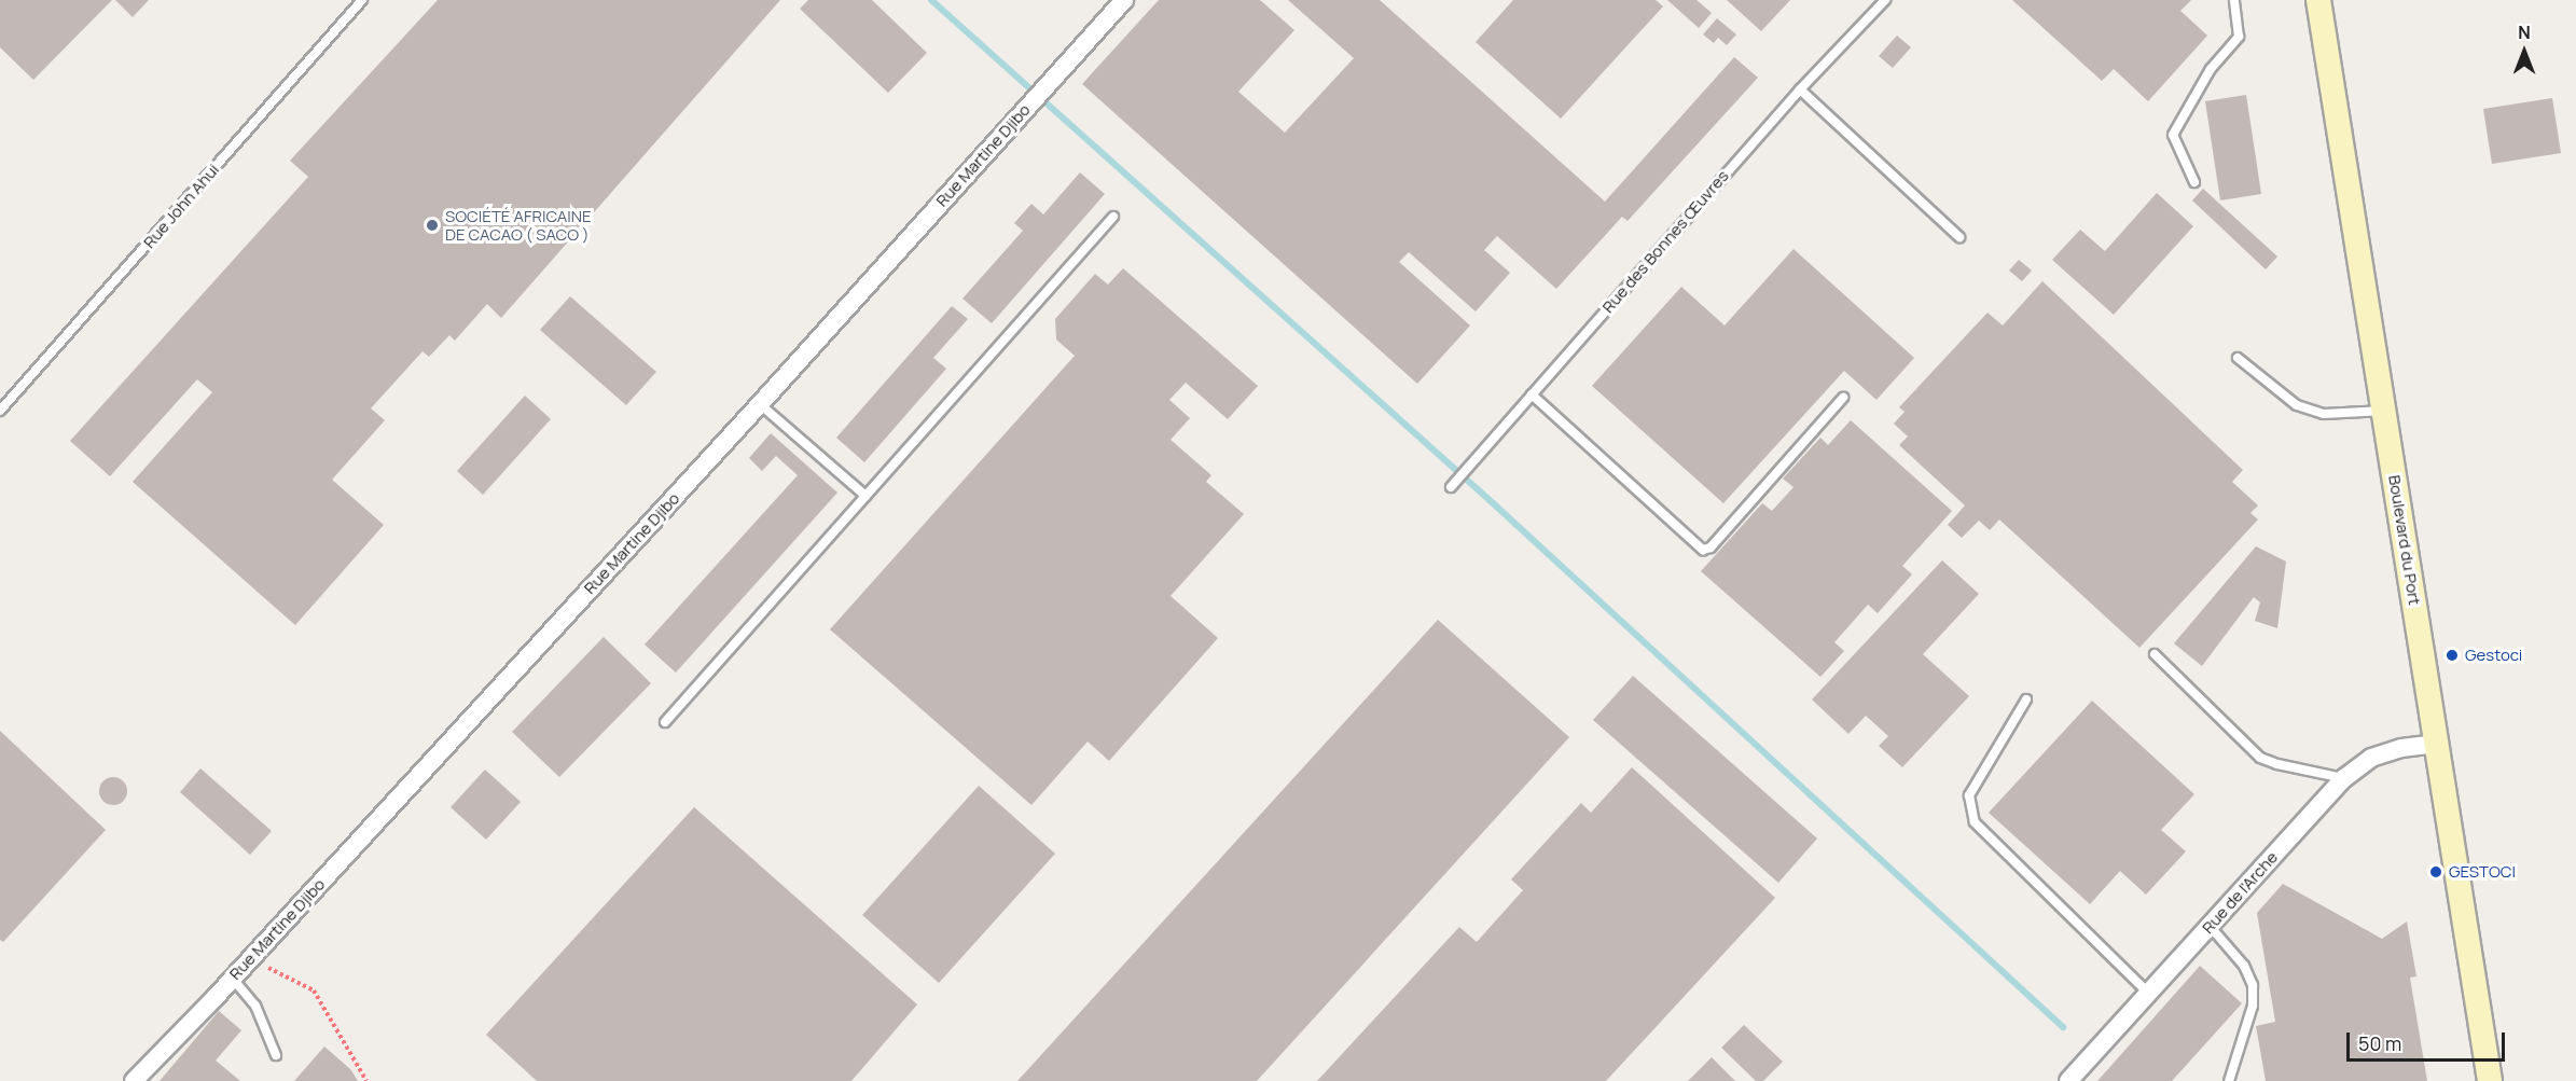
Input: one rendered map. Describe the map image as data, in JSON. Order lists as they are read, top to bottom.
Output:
{
  "streets": {
    "main road": ["Boulevard du Port"],
    "street": ["Rue Martine Djibo", "Rue de l'Arche"],
    "lane": ["Rue John Ahui", "Rue des Bonnes Œuvres"]
  },
  "crossings": [
    ["Boulevard du Port", "Rue de l'Arche"]
  ],
  "places": ["SOCIÉTÉ AFRICAINE DE CACAO ( SACO )", "Gestoci", "GESTOCI"],
  "scale_bar": "50 m",
  "north": "top"
}
